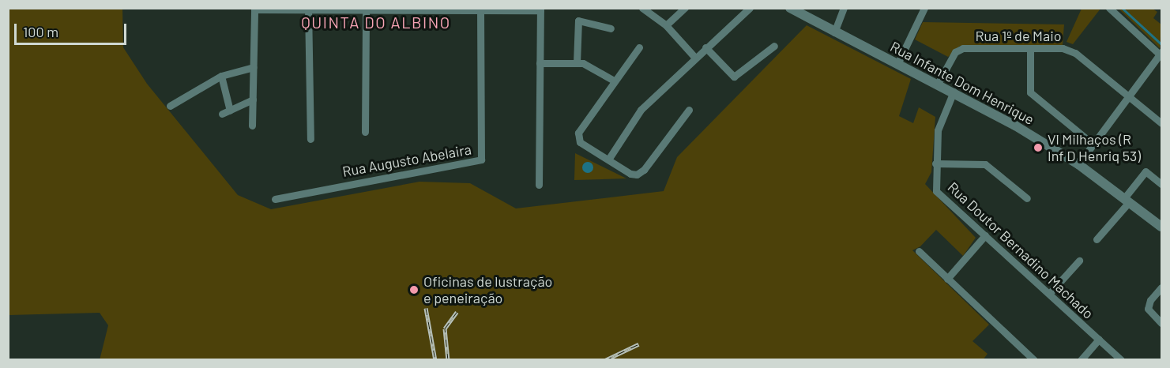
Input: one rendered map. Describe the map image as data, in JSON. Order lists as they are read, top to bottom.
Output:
{
  "streets": {
    "street": [
      "Rua 1º de Maio",
      "Rua Infante Dom Henrique",
      "Rua Augusto Abelaira",
      "Rua Doutor Bernadino Machado"
    ]
  },
  "crossings": [
    ["Rua 1º de Maio", "Rua Infante Dom Henrique"],
    ["Rua Infante Dom Henrique", "Rua Doutor Bernadino Machado"]
  ],
  "districts": ["QUINTA DO ALBINO"],
  "places": ["Vl Milhaços (R Inf D Henriq 53)", "Oficinas de lustração e peneiração"],
  "scale_bar": "100 m"
}
